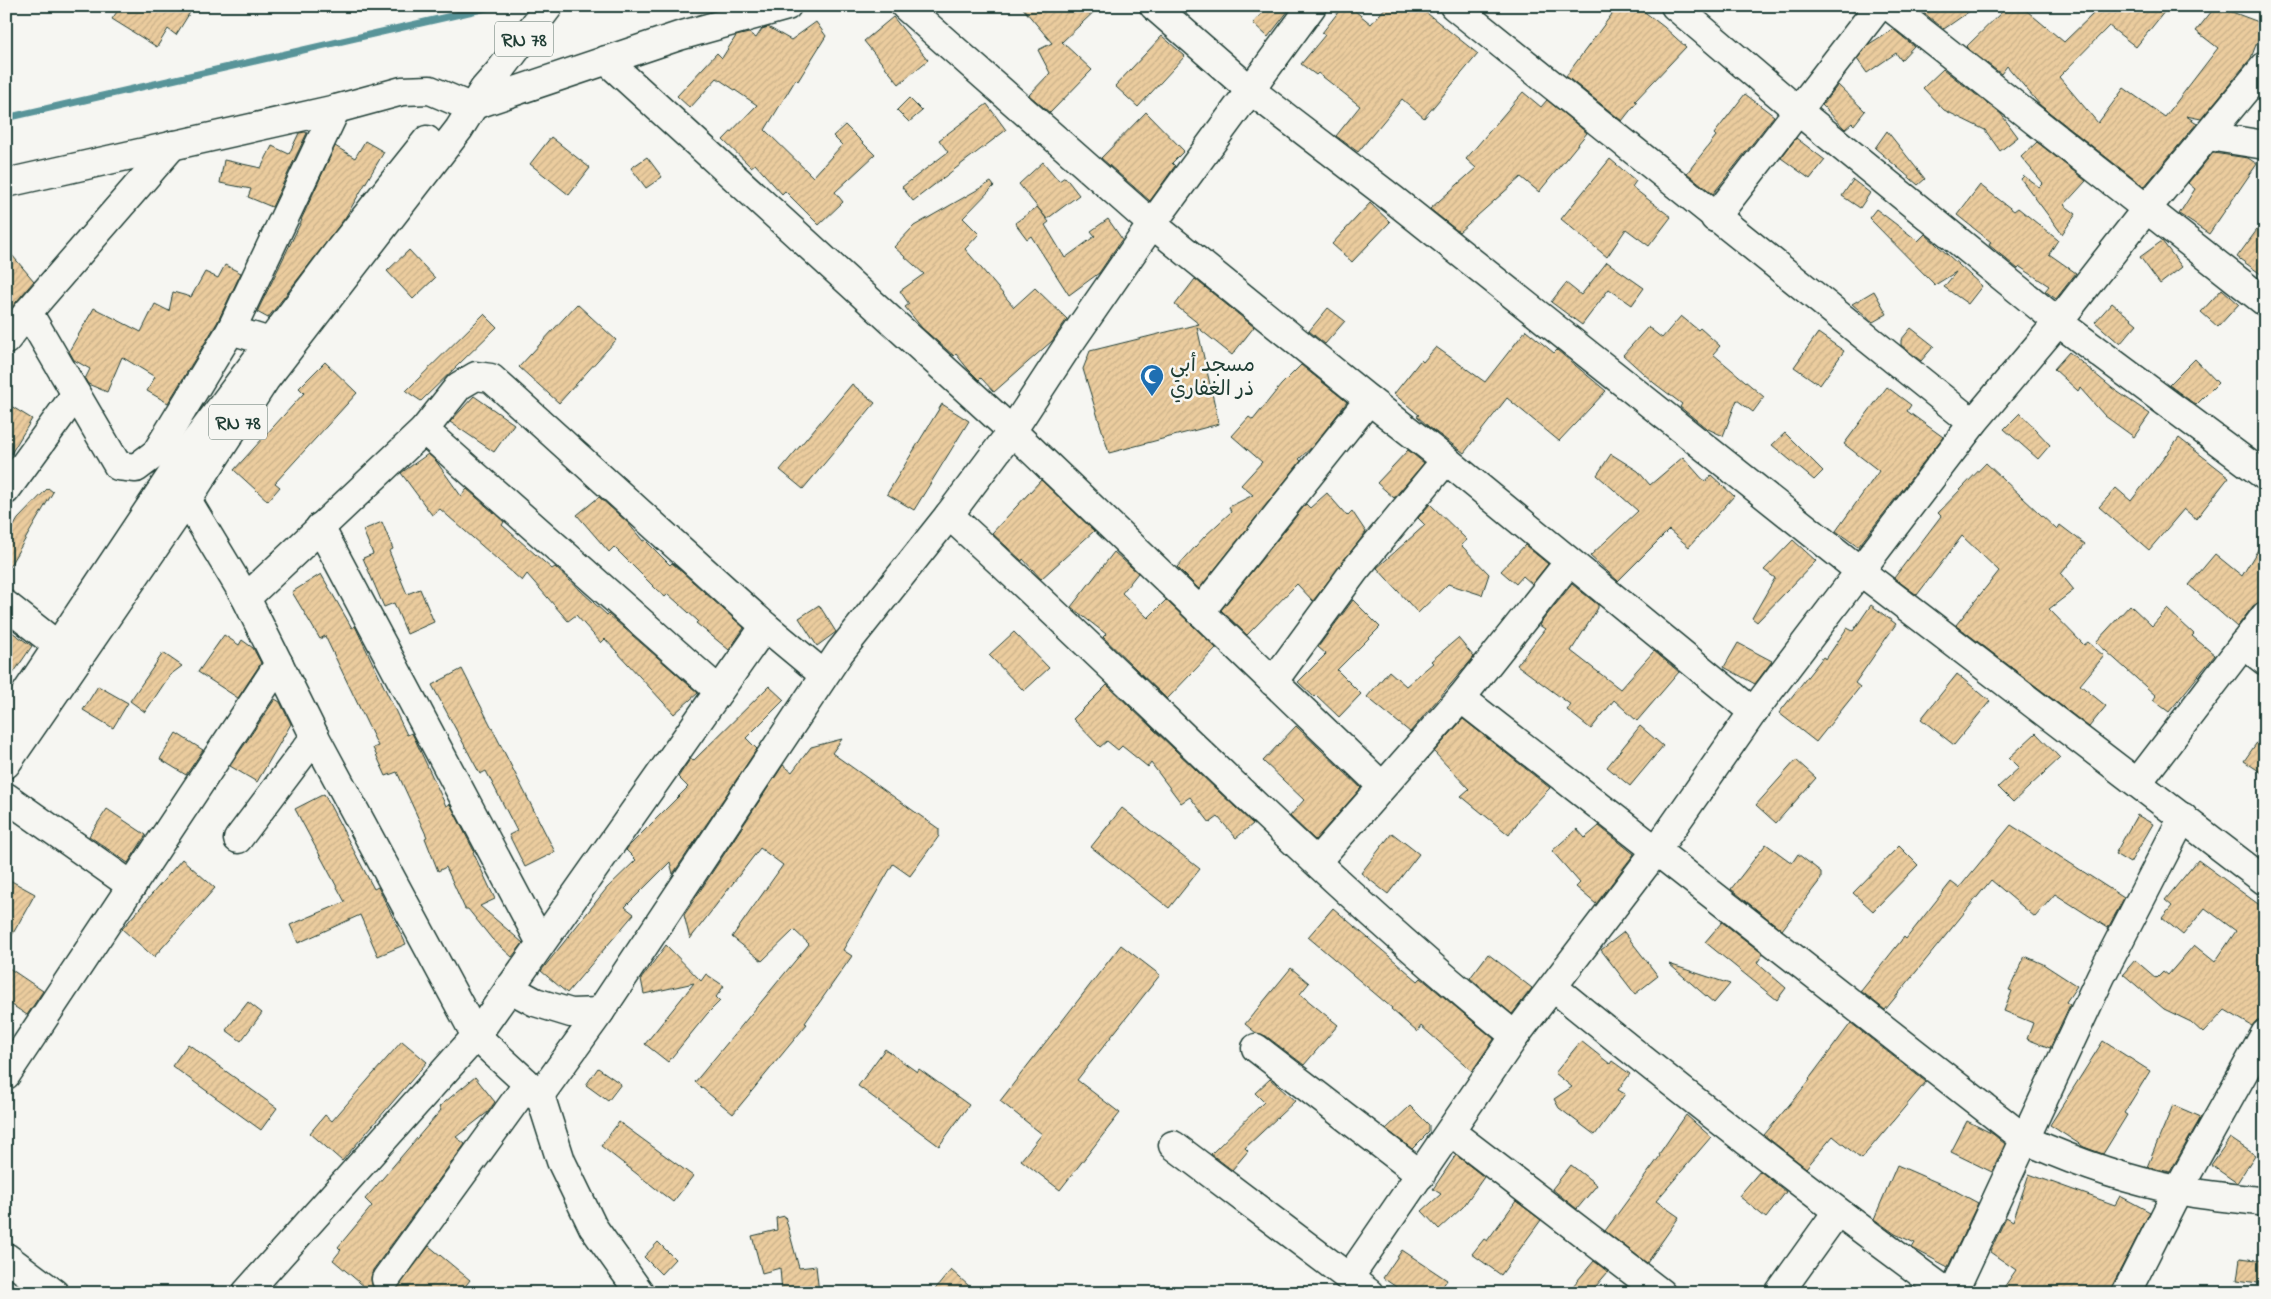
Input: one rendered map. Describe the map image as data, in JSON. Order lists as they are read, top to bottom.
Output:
{
  "streets": {
    "street": ["RN 78"]
  },
  "places": {
    "mosque": ["مسجد أبي ذر الغفاري"]
  }
}
